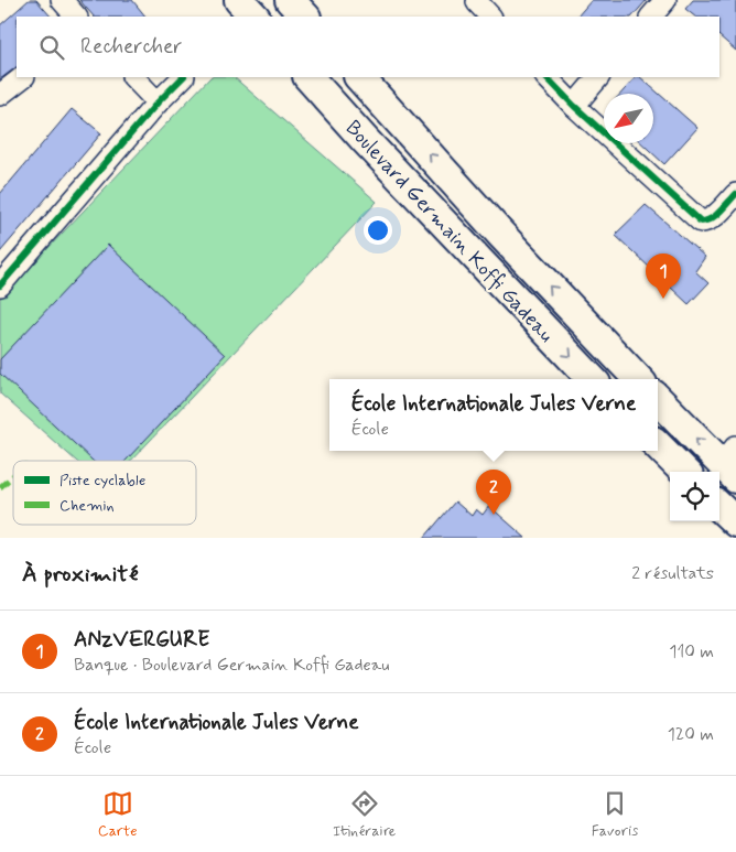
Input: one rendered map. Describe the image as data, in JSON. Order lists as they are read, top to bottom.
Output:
{
  "streets": {
    "main road": ["Boulevard Germain Koffi Gadeau"]
  },
  "legend": ["Piste cyclable", "Chemin"],
  "north": "bottom left",
  "page": {
    "search": "Rechercher",
    "pins": ["1", "2"],
    "popup": ["École Internationale Jules Verne", "École"],
    "heading": ["À proximité", "2 résultats"],
    "list": [
      {
        "mark": "1",
        "name": "ANzVERGURE",
        "note": "Banque · Boulevard Germain Koffi Gadeau",
        "value": "110 m"
      },
      {
        "mark": "2",
        "name": "École Internationale Jules Verne",
        "note": "École",
        "value": "120 m"
      }
    ],
    "nav": ["Carte", "Itinéraire", "Favoris"]
  }
}
